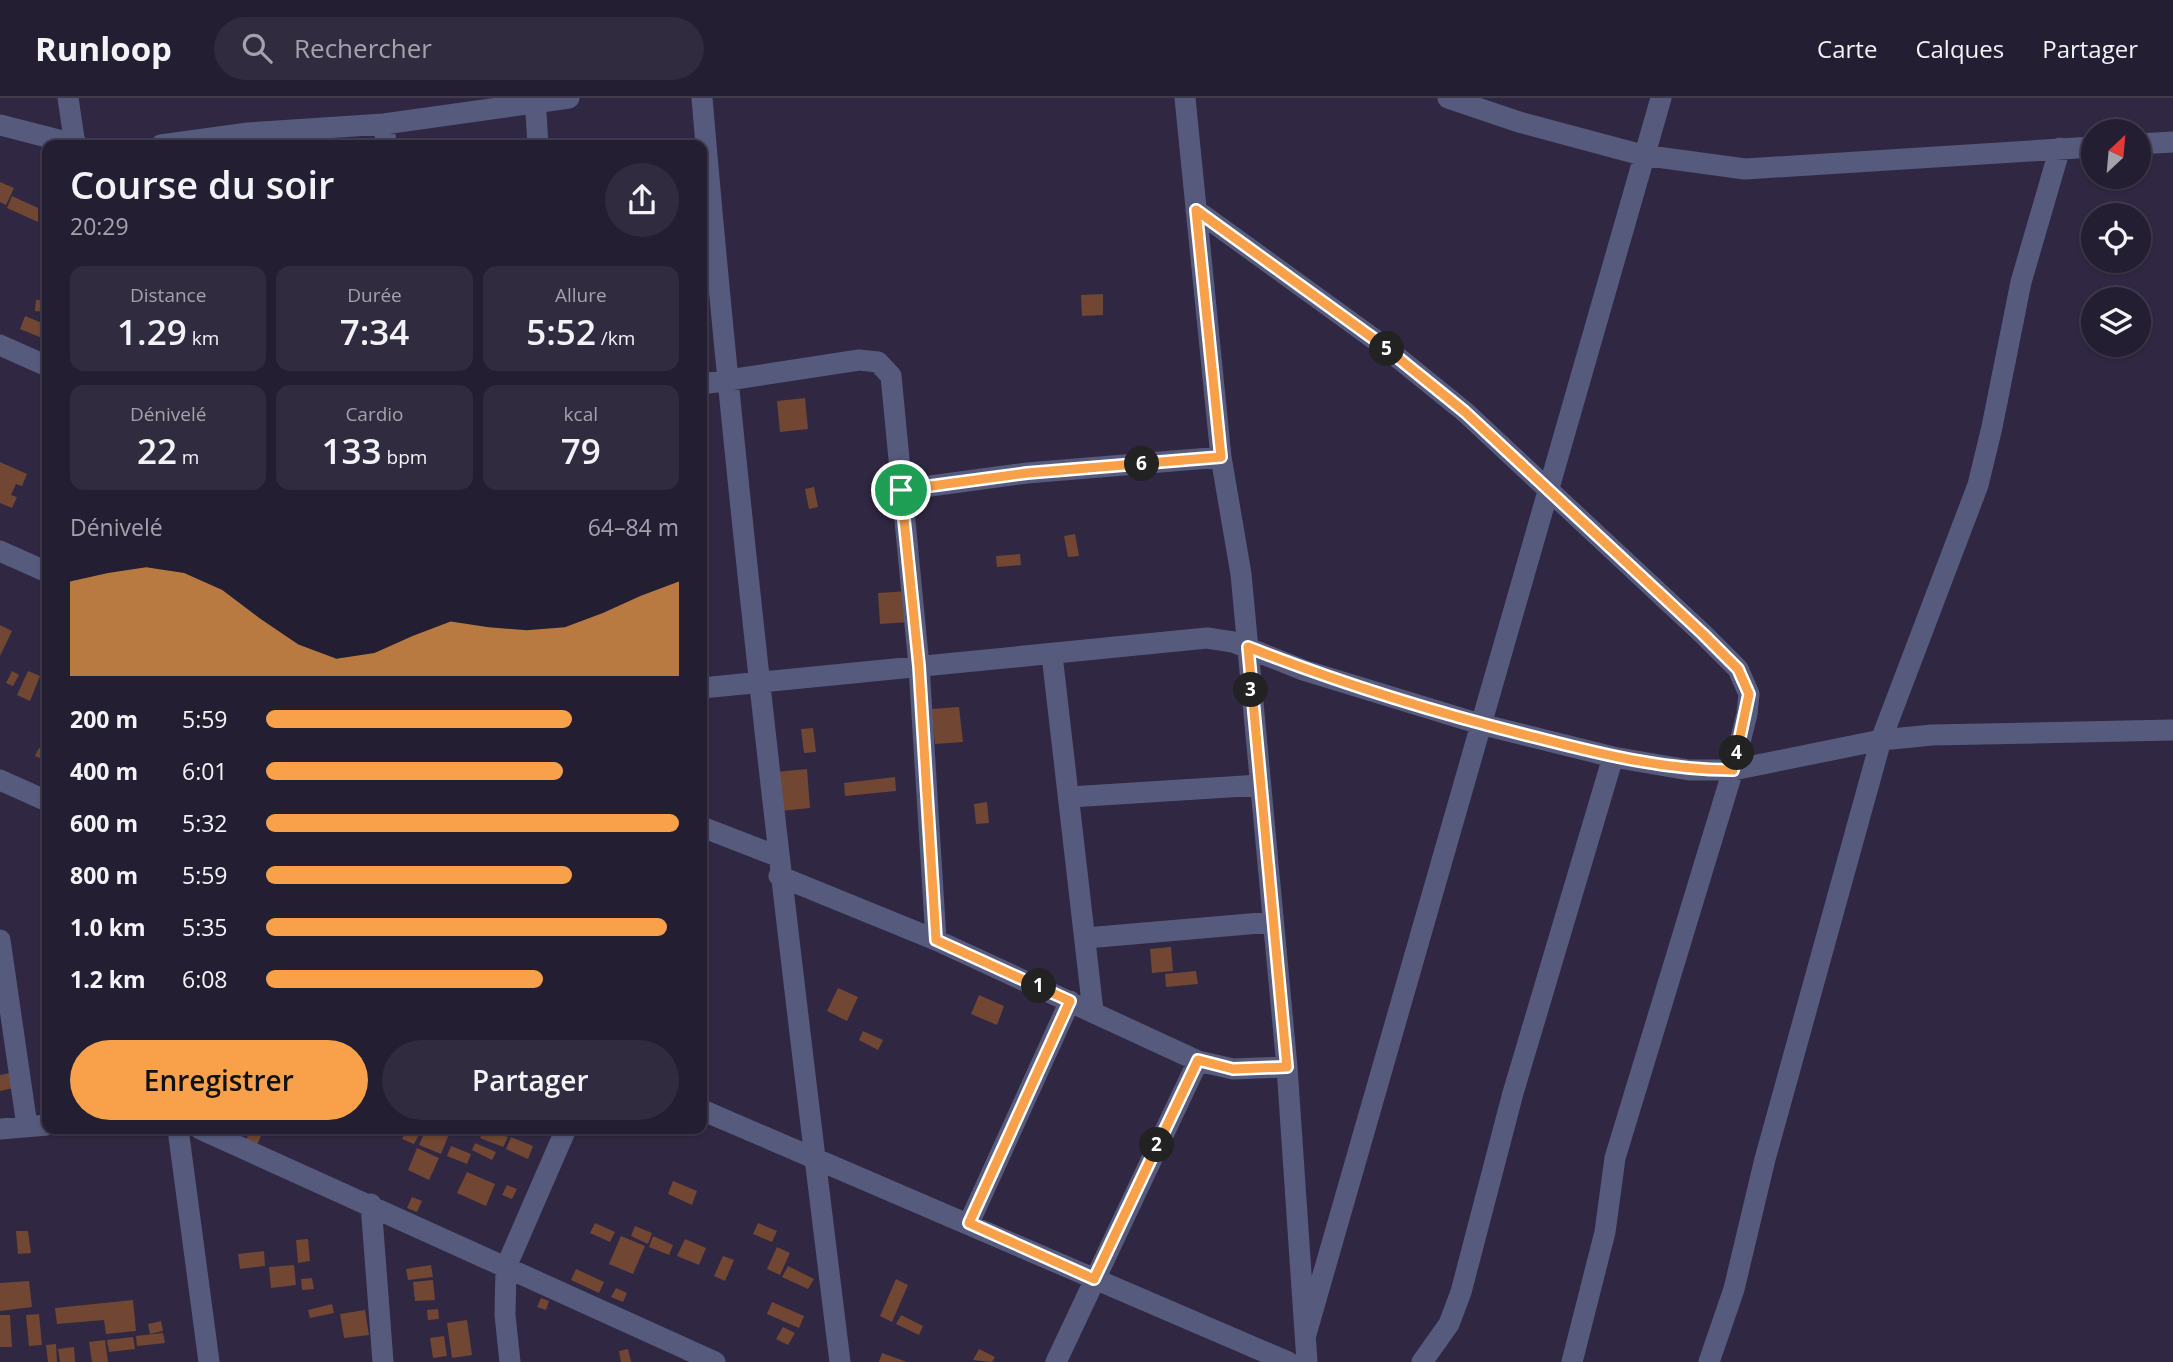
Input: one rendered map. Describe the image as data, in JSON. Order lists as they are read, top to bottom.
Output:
{
  "north": "top right",
  "page": {
    "header": "Runloop",
    "search": "Rechercher",
    "nav": ["Carte", "Calques", "Partager"],
    "heading": ["Course du soir", "20:29"],
    "stats": [
      ["Distance", "1.29 km"],
      ["Durée", "7:34"],
      ["Allure", "5:52 /km"],
      ["Dénivelé", "22 m"],
      ["Cardio", "133 bpm"],
      ["kcal", "79"]
    ],
    "pins": [
      "5",
      "6",
      "3",
      "4",
      "1",
      "2"
    ],
    "chart": ["Dénivelé", "64–84 m"],
    "list": [
      {
        "name": "200 m",
        "note": "5:59"
      },
      {
        "name": "400 m",
        "note": "6:01"
      },
      {
        "name": "600 m",
        "note": "5:32"
      },
      {
        "name": "800 m",
        "note": "5:59"
      },
      {
        "name": "1.0 km",
        "note": "5:35"
      },
      {
        "name": "1.2 km",
        "note": "6:08"
      }
    ],
    "buttons": ["Enregistrer", "Partager"]
  }
}
